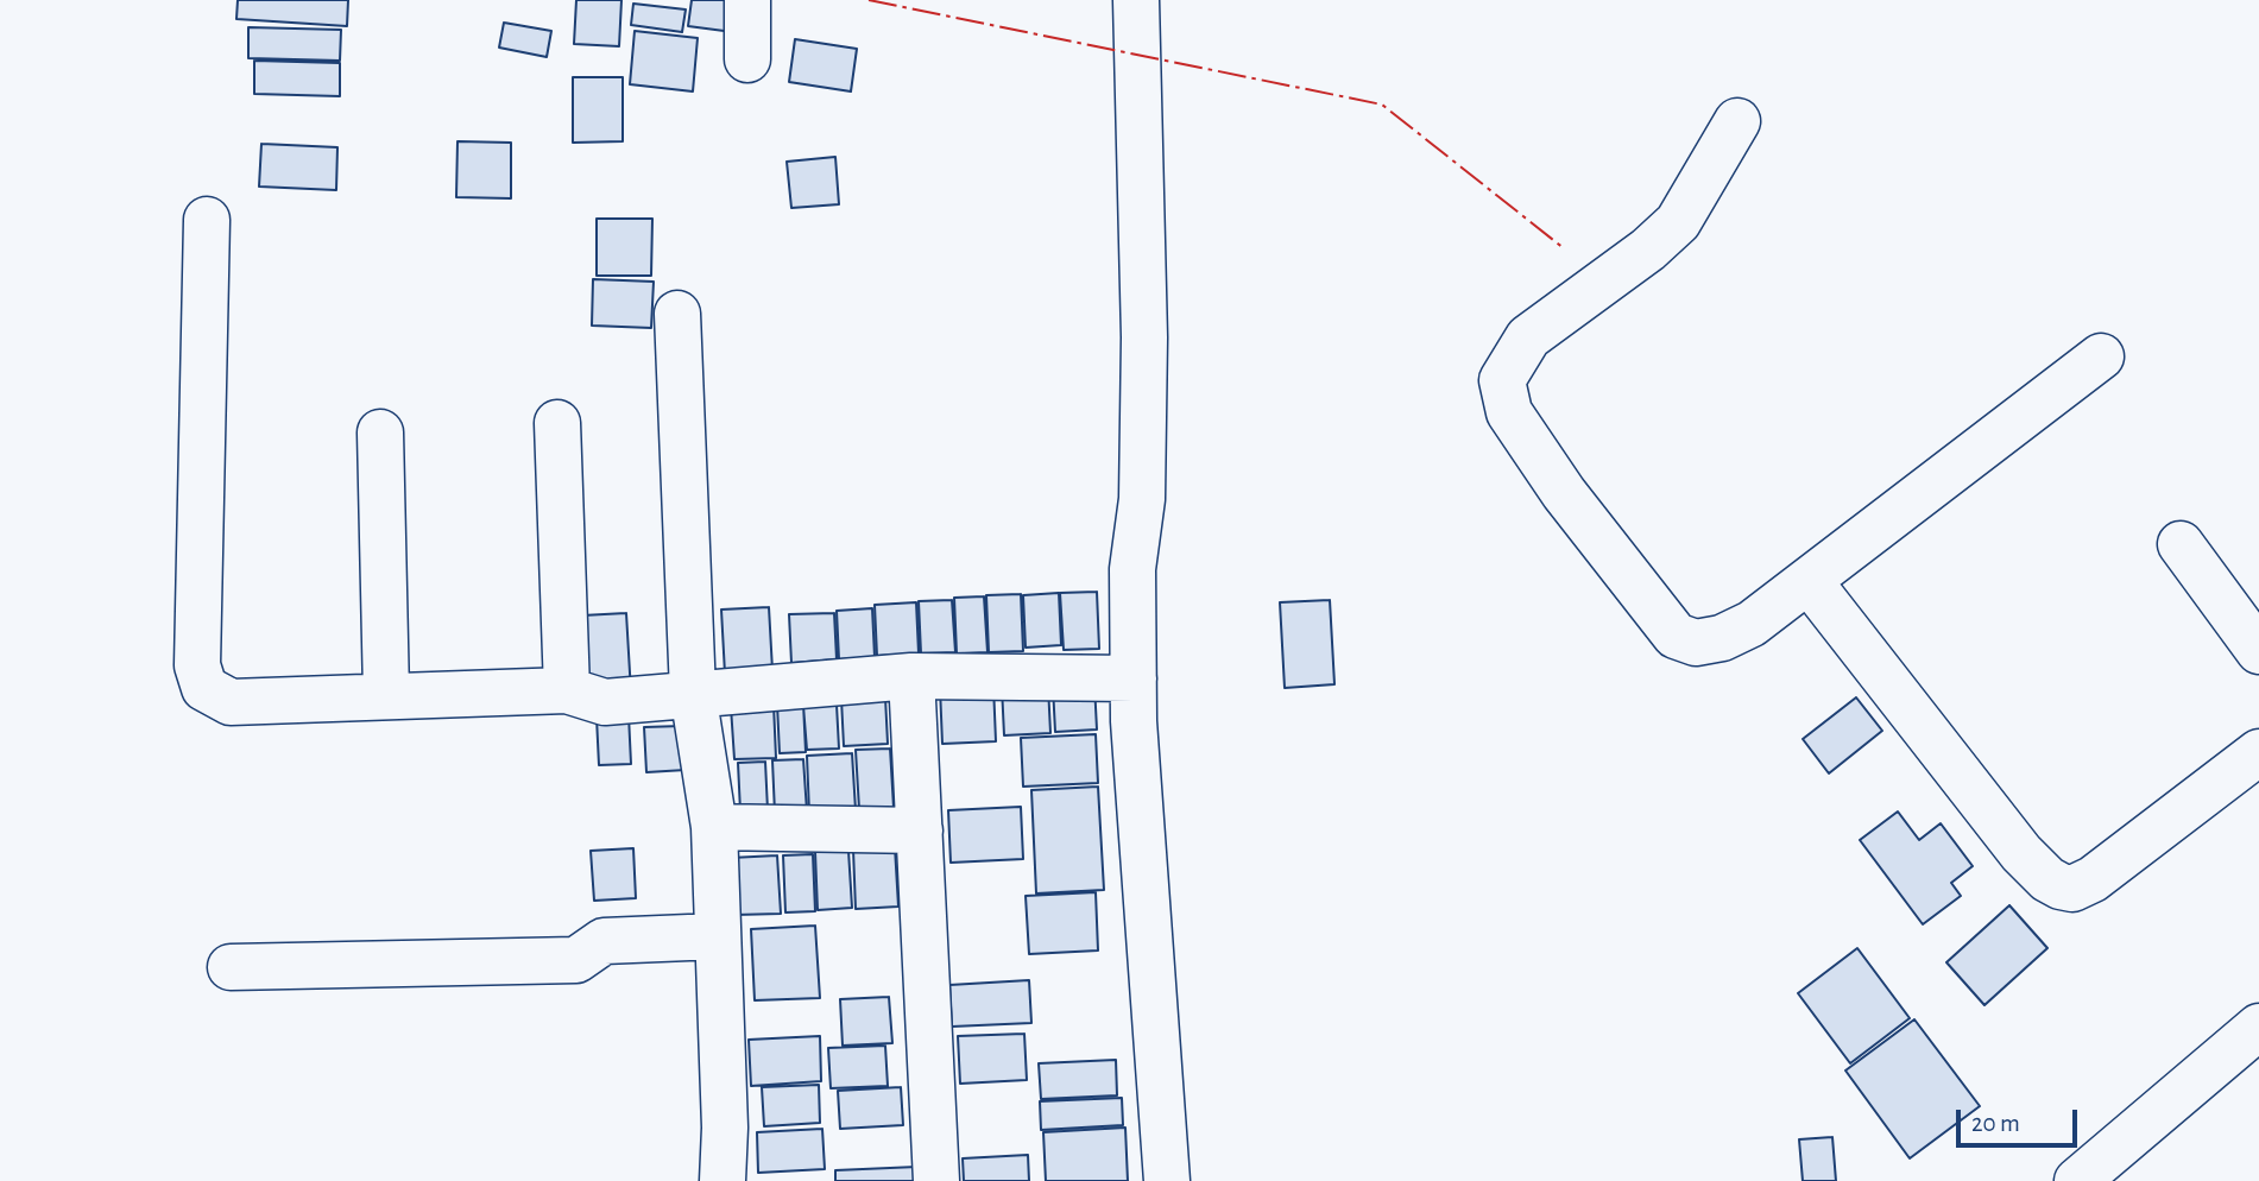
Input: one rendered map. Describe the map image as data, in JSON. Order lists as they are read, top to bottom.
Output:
{
  "scale_bar": "20 m"
}
